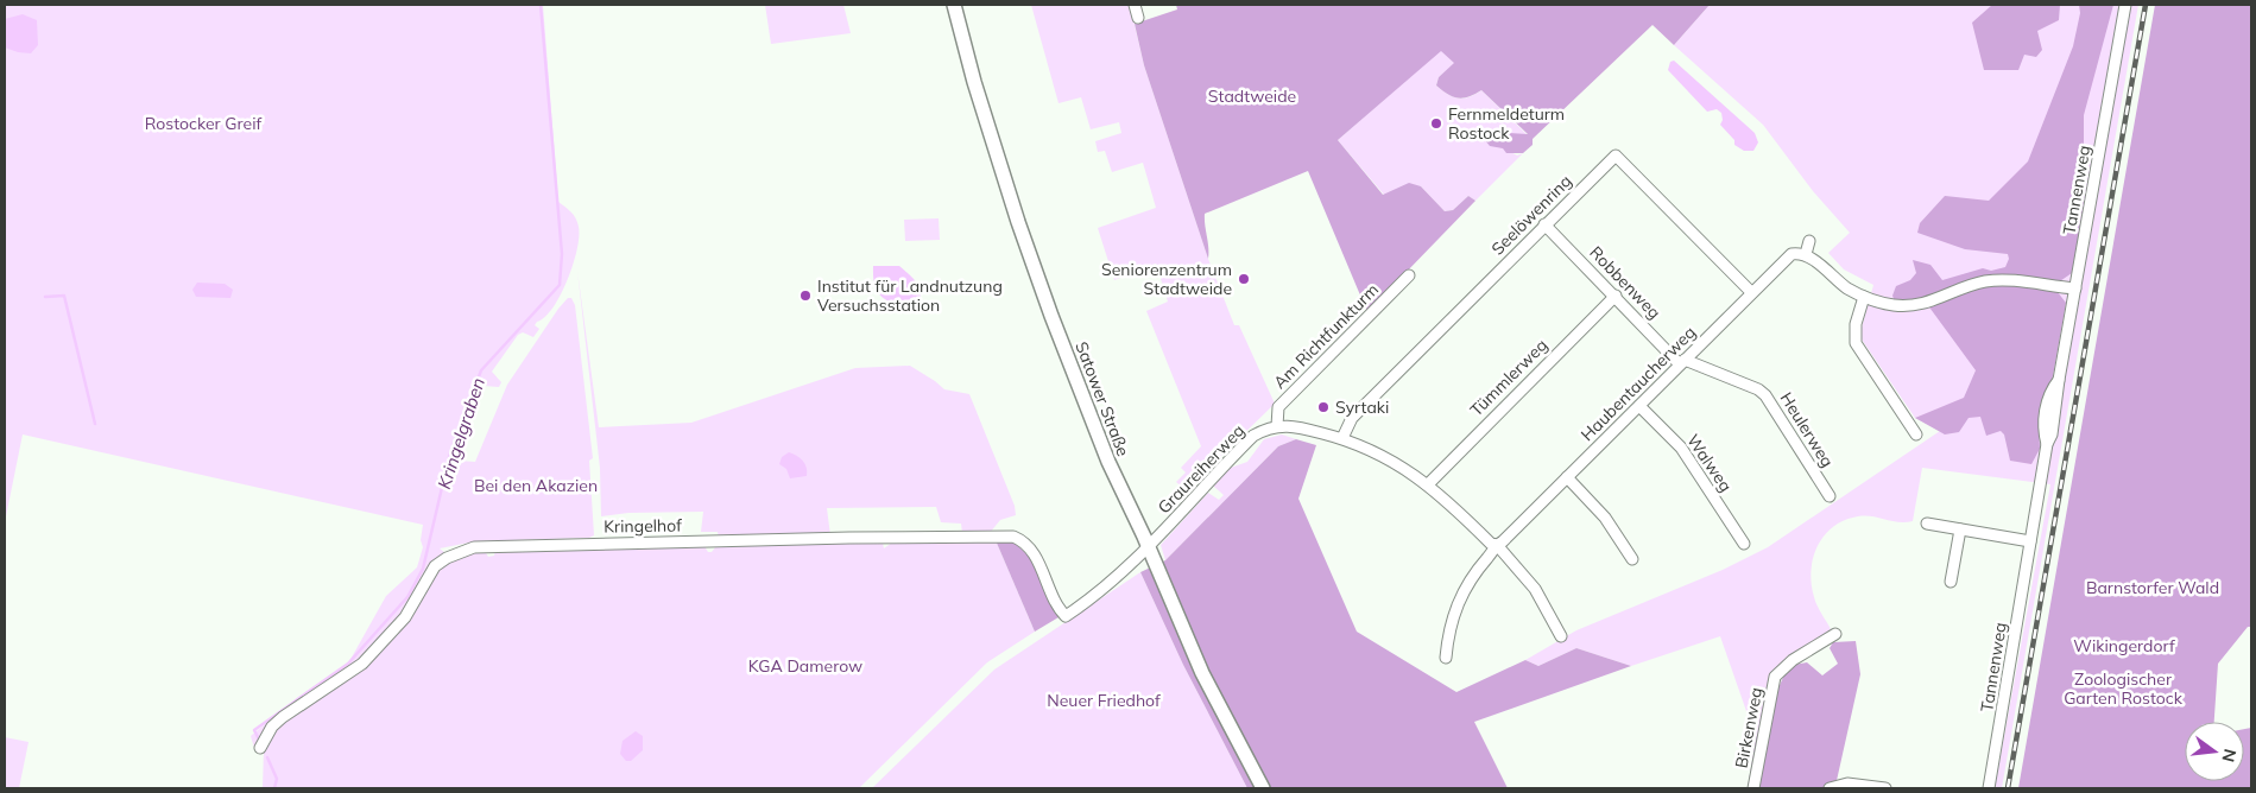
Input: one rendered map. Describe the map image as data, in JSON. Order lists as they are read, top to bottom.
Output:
{
  "streets": {
    "main road": ["Satower Straße"],
    "street": [
      "Tannenweg",
      "Seelöwenring",
      "Robbenweg",
      "Am Richtfunkturm",
      "Tümmlerweg",
      "Haubentaucherweg",
      "Heulerweg",
      "Walweg",
      "Graureiherweg",
      "Kringelhof",
      "Birkenweg"
    ]
  },
  "crossings": [
    ["Seelöwenring", "Robbenweg"],
    ["Seelöwenring", "Haubentaucherweg"],
    ["Robbenweg", "Tümmlerweg"],
    ["Robbenweg", "Haubentaucherweg"],
    ["Robbenweg", "Heulerweg"],
    ["Am Richtfunkturm", "Graureiherweg"],
    ["Haubentaucherweg", "Heulerweg"],
    ["Haubentaucherweg", "Walweg"],
    ["Satower Straße", "Graureiherweg"],
    ["Graureiherweg", "Kringelhof"]
  ],
  "water": ["Kringelgraben"],
  "parks": [
    "Stadtweide",
    "Rostocker Greif",
    "Bei den Akazien",
    "Barnstorfer Wald",
    "Wikingerdorf",
    "KGA Damerow",
    "Zoologischer Garten Rostock",
    "Neuer Friedhof"
  ],
  "places": [
    "Fernmeldeturm Rostock",
    "Seniorenzentrum Stadtweide",
    "Institut für Landnutzung Versuchsstation",
    "Syrtaki"
  ],
  "north": "right"
}
